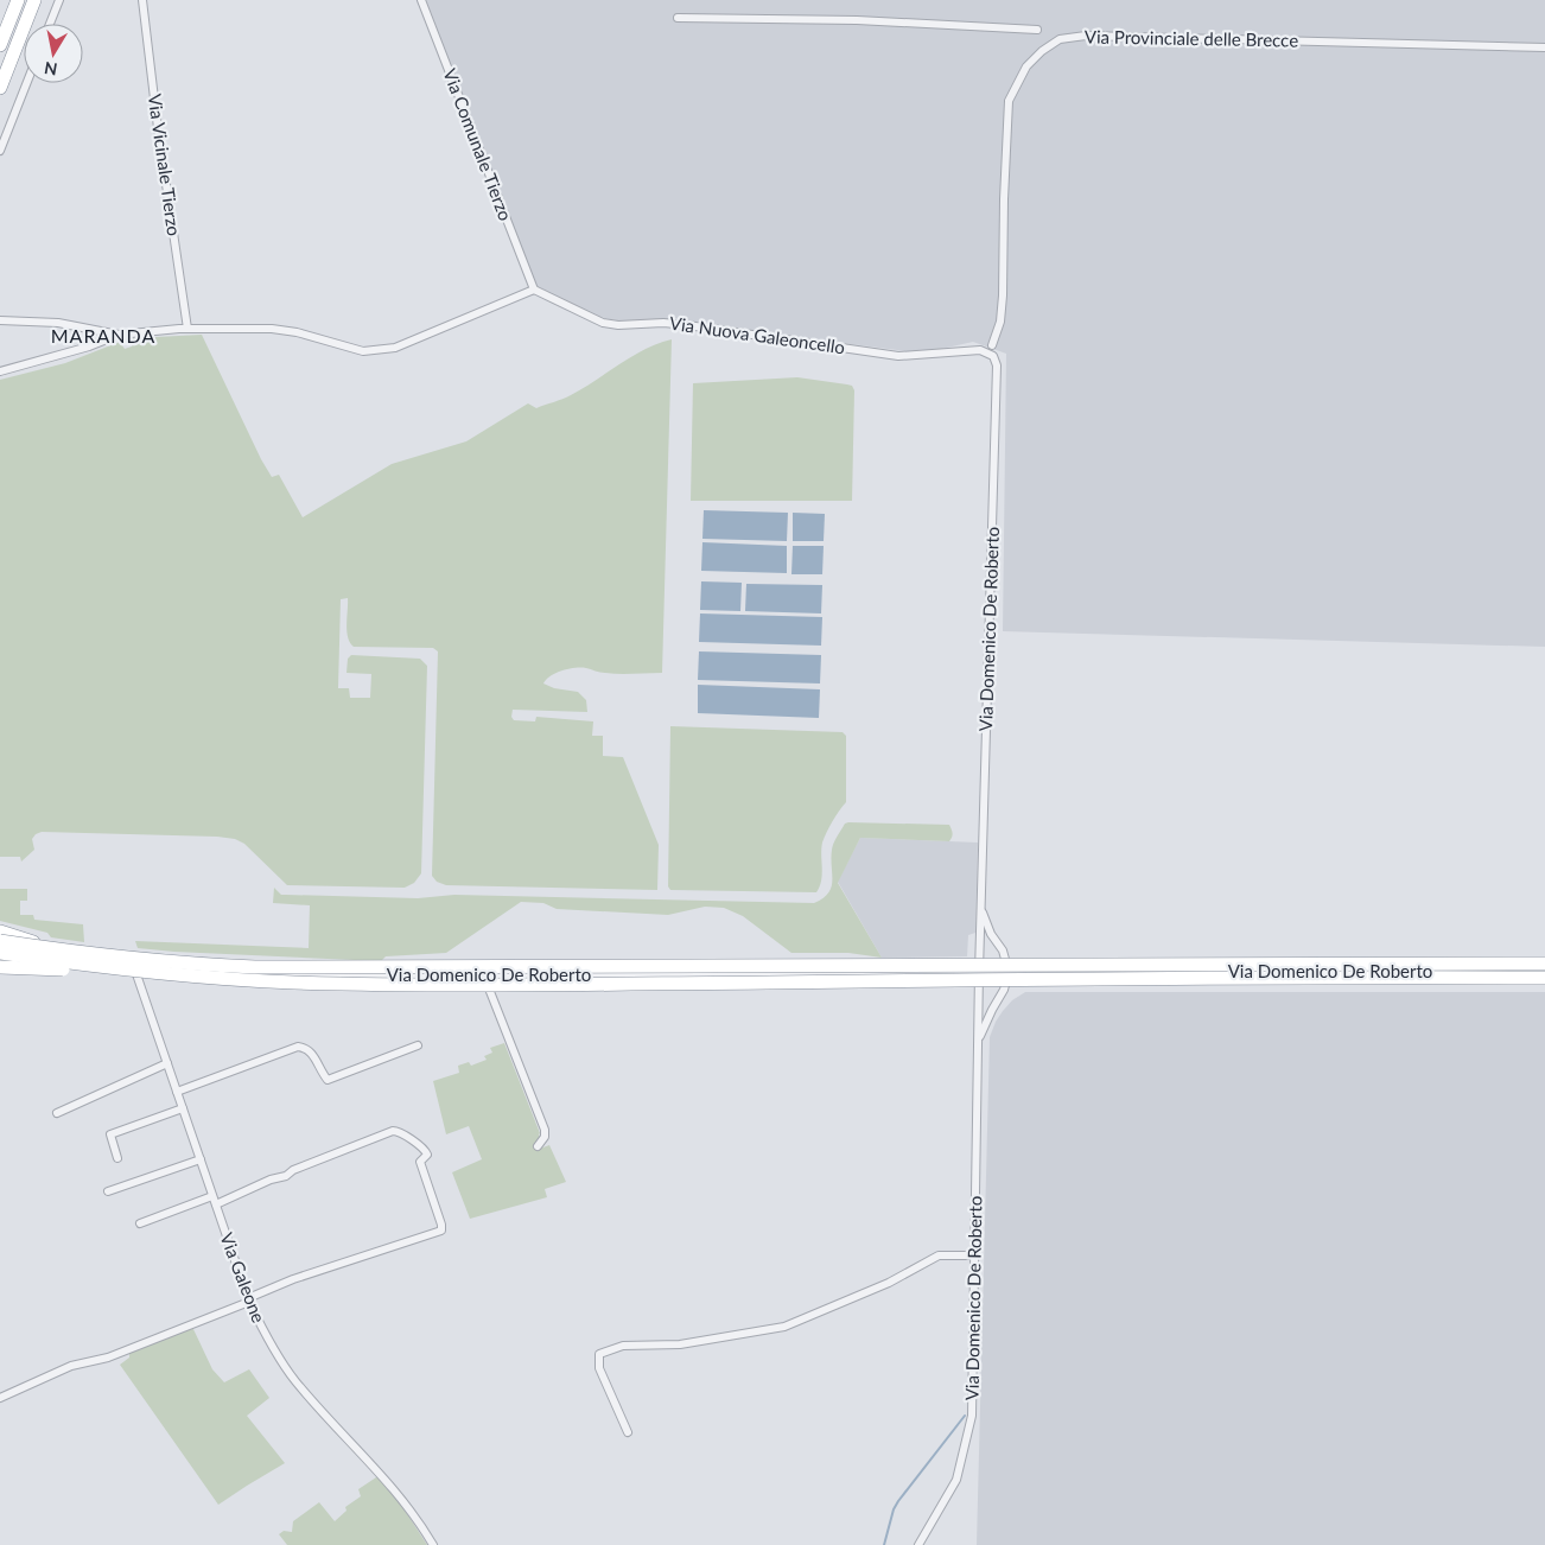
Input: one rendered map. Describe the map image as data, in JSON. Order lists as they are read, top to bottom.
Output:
{
  "streets": {
    "street": [
      "Via Provinciale delle Brecce",
      "Via Comunale Tierzo",
      "Via Vicinale Tierzo",
      "Via Nuova Galeoncello",
      "Via Domenico De Roberto",
      "Via Galeone"
    ]
  },
  "crossings": [
    ["Via Provinciale delle Brecce", "Via Nuova Galeoncello"],
    ["Via Provinciale delle Brecce", "Via Domenico De Roberto"],
    ["Via Comunale Tierzo", "Via Nuova Galeoncello"],
    ["Via Nuova Galeoncello", "Via Domenico De Roberto"],
    ["Via Domenico De Roberto", "Via Galeone"]
  ],
  "districts": ["MARANDA"],
  "north": "bottom"
}
